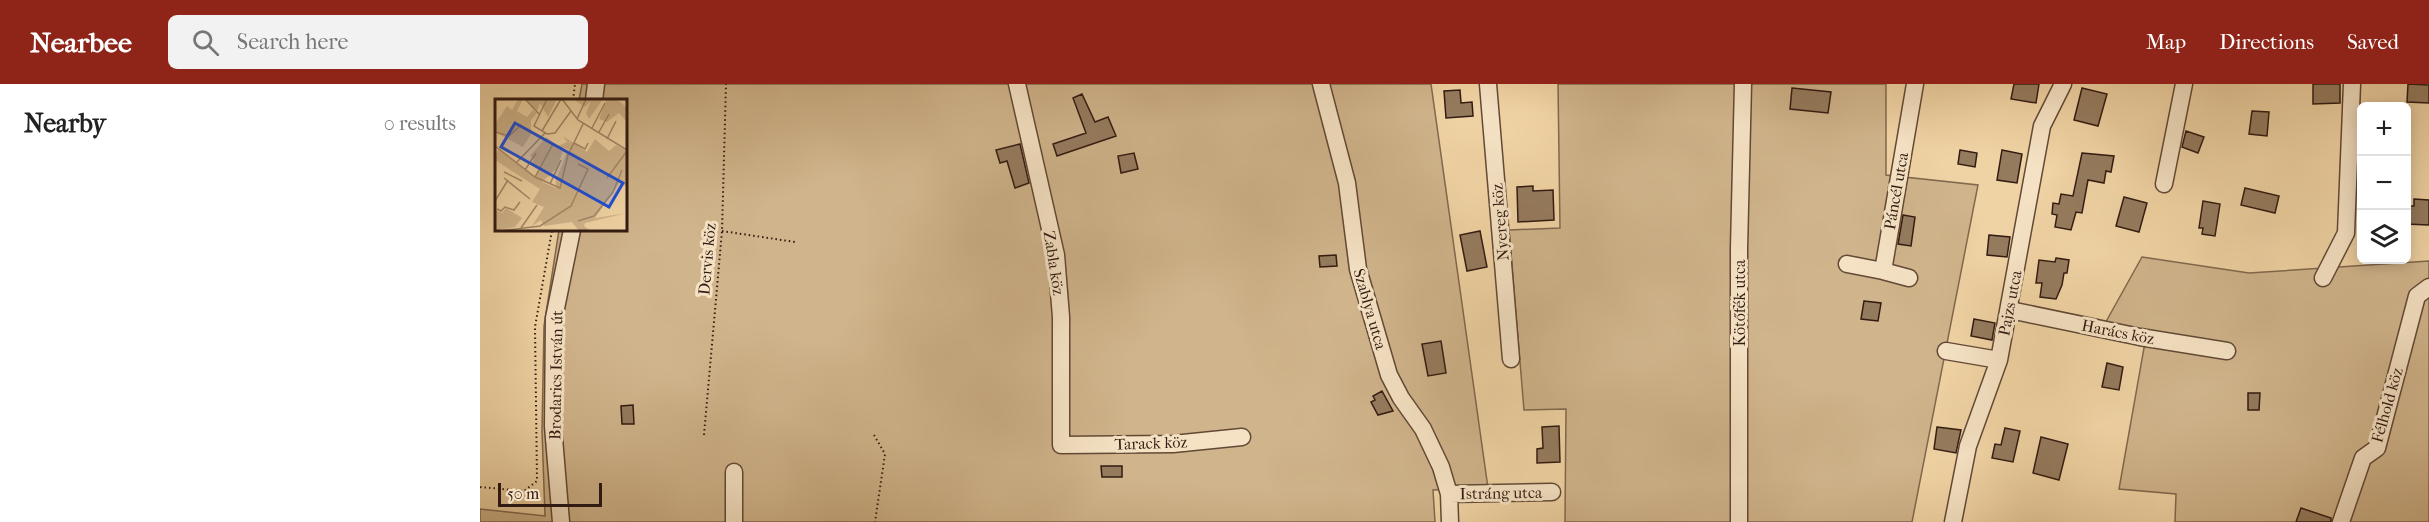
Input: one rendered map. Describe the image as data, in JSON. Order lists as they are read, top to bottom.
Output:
{
  "streets": {
    "street": [
      "Páncél utca",
      "Nyereg köz",
      "Zabla köz",
      "Kötőfék utca",
      "Pajzs utca",
      "Szablya utca",
      "Harács köz",
      "Brodarics István út",
      "Félhold köz",
      "Tarack köz",
      "Istráng utca"
    ],
    "path": ["Dervis köz"]
  },
  "crossings": [
    ["Zabla köz", "Tarack köz"],
    ["Pajzs utca", "Harács köz"],
    ["Szablya utca", "Istráng utca"]
  ],
  "scale_bar": "50 m",
  "page": {
    "header": "Nearbee",
    "search": "Search here",
    "nav": ["Map", "Directions", "Saved"],
    "heading": ["Nearby", "0 results"],
    "map_buttons": ["+", "−"],
    "scale": "50 m"
  }
}
